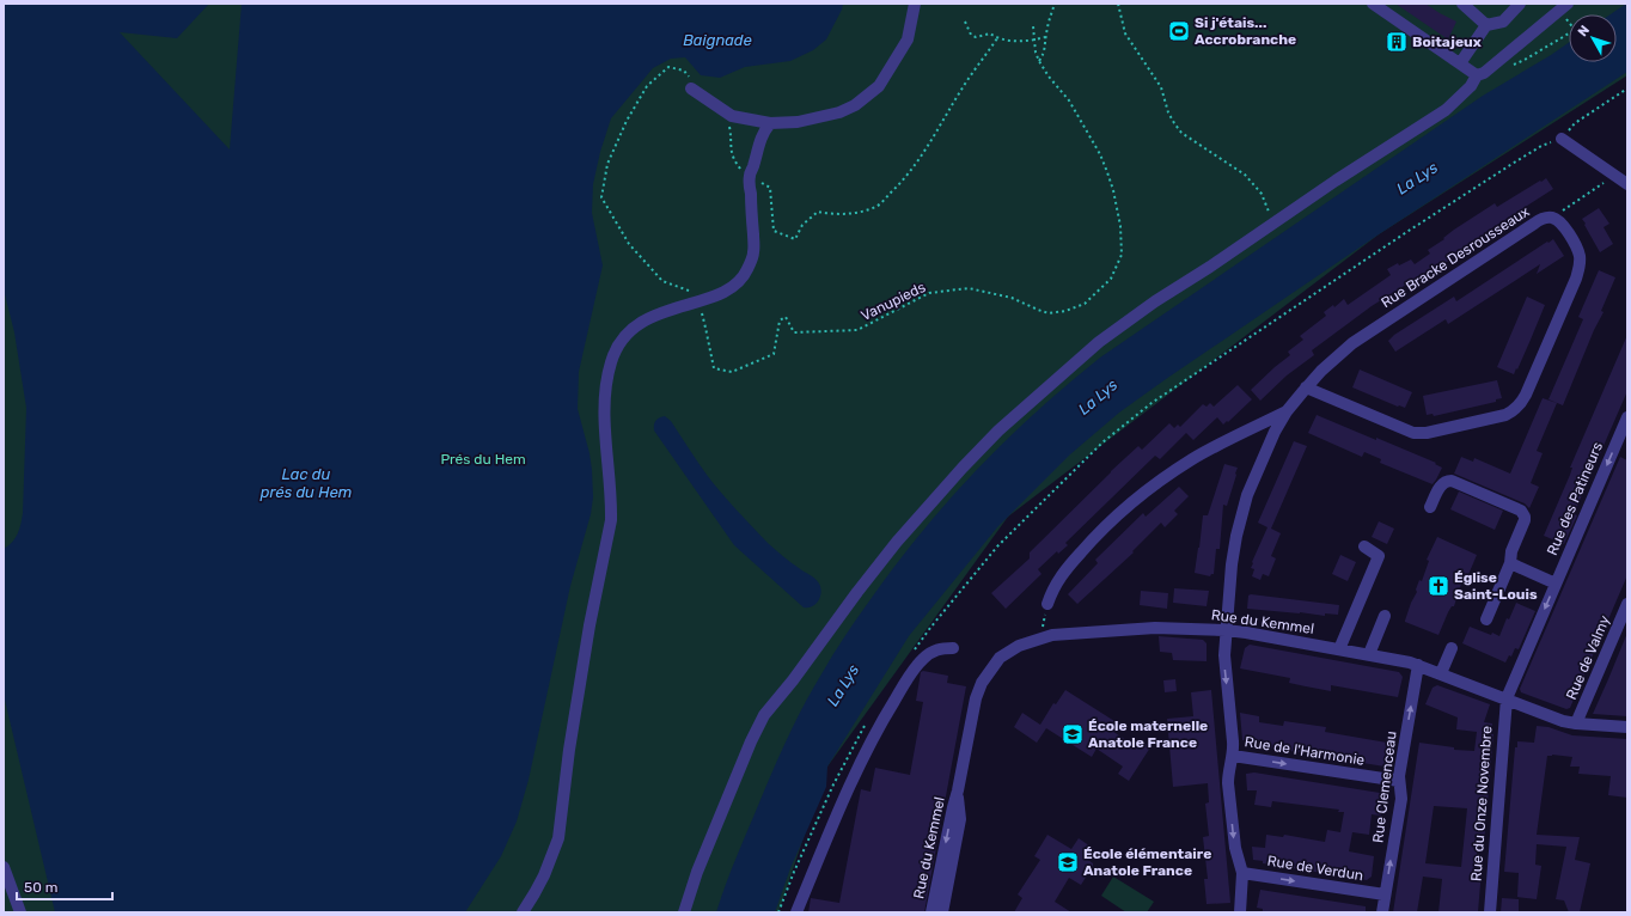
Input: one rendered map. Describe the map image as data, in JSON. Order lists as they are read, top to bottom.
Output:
{
  "streets": {
    "street": [
      "Rue Bracke Desrousseaux",
      "Rue des Patineurs",
      "Rue du Kemmel",
      "Rue de Valmy",
      "Rue de l'Harmonie",
      "Rue Clemenceau",
      "Rue du Onze Novembre",
      "Rue de Verdun"
    ],
    "path": ["Vanupieds"]
  },
  "crossings": [
    ["Rue Bracke Desrousseaux", "Rue du Kemmel"],
    ["Rue Bracke Desrousseaux", "Rue de l'Harmonie"],
    ["Rue Bracke Desrousseaux", "Rue de Verdun"],
    ["Rue des Patineurs", "Rue du Kemmel"],
    ["Rue des Patineurs", "Rue du Onze Novembre"],
    ["Rue du Kemmel", "Rue de Valmy"],
    ["Rue du Kemmel", "Rue Clemenceau"],
    ["Rue du Kemmel", "Rue du Onze Novembre"],
    ["Rue de l'Harmonie", "Rue Clemenceau"],
    ["Rue Clemenceau", "Rue de Verdun"]
  ],
  "one_way": [
    "Rue des Patineurs",
    "Rue de l'Harmonie",
    "Rue Clemenceau",
    "Rue de Verdun"
  ],
  "water": ["Baignade", "La Lys", "Lac du prés du Hem"],
  "parks": ["Prés du Hem"],
  "places": {
    "sports": ["Si j'étais... Accrobranche"],
    "building": ["Boitajeux"],
    "church": ["Église Saint-Louis"],
    "school or university": ["École maternelle Anatole France", "École élémentaire Anatole France"]
  },
  "scale_bar": "50 m",
  "north": "top left"
}
